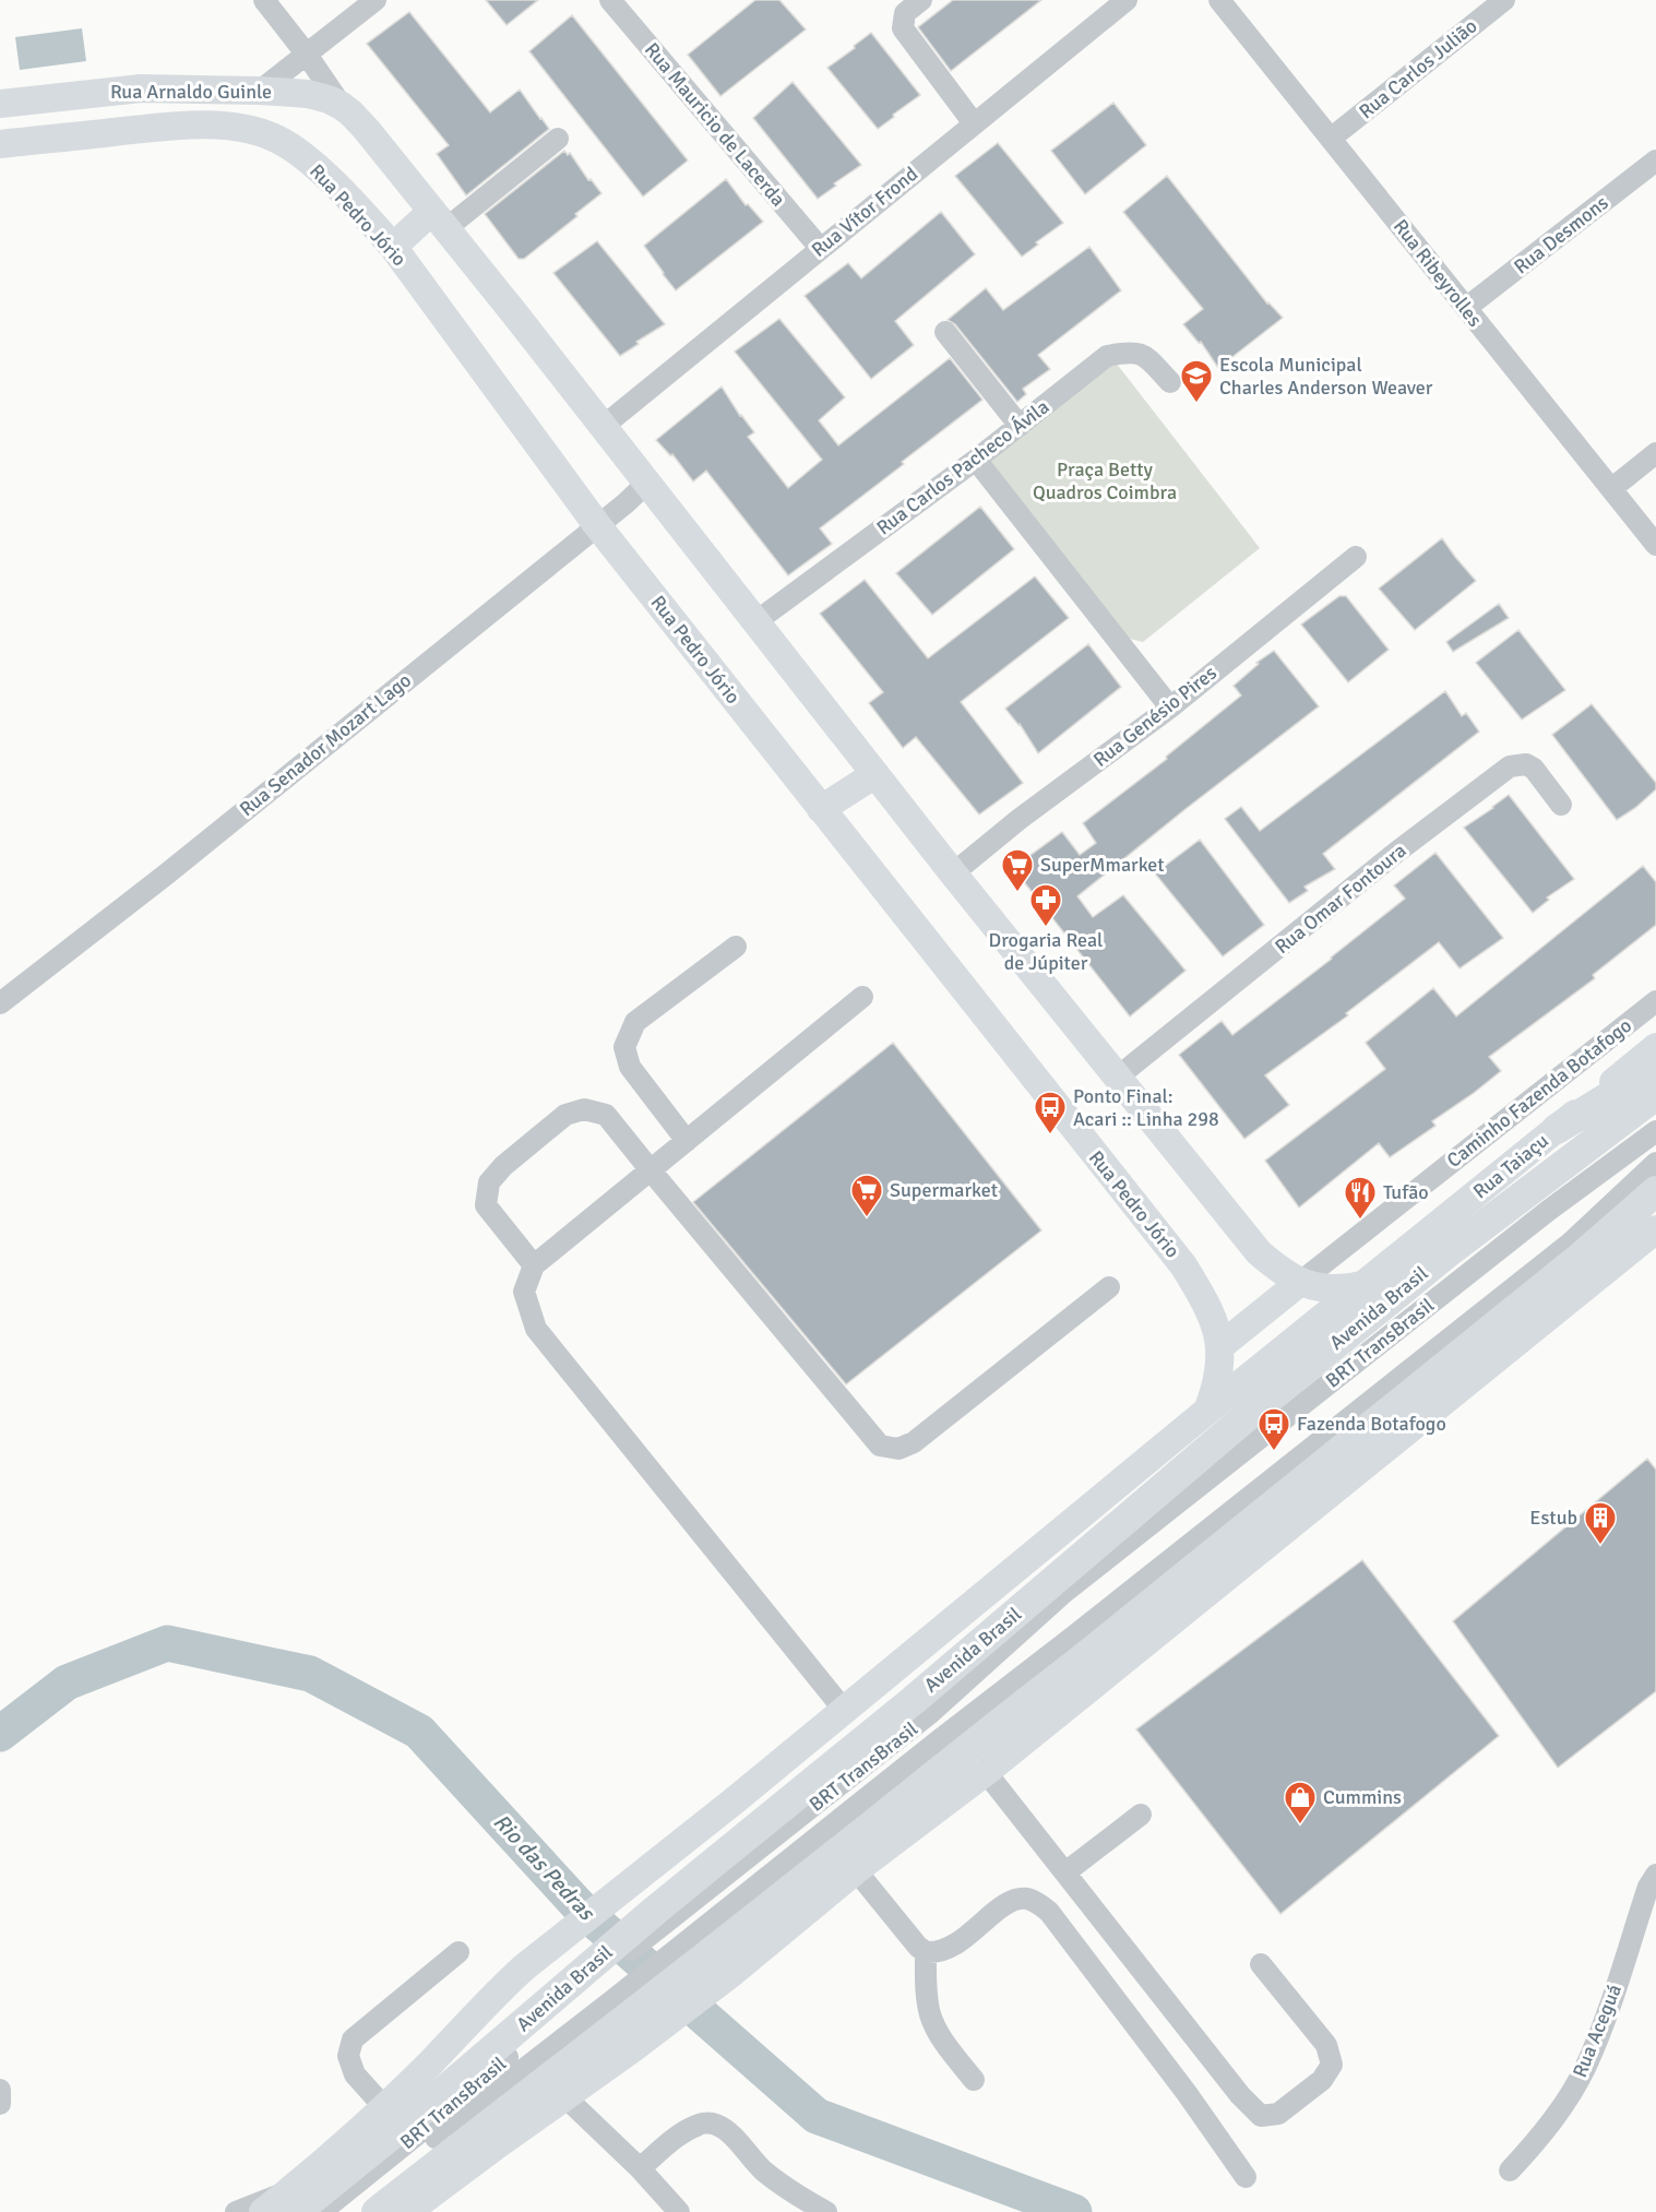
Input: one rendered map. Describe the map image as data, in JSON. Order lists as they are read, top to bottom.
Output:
{
  "streets": {
    "highway": ["Avenida Brasil"],
    "main road": ["Rua Arnaldo Guinle", "Rua Pedro Jório", "Rua Taiaçu"],
    "street": [
      "Rua Carlos Julião",
      "Rua Mauricio de Lacerda",
      "Rua Vítor Frond",
      "Rua Desmons",
      "Rua Ribeyrolles",
      "Rua Carlos Pacheco Ávila",
      "Rua Genésio Pires",
      "Rua Senador Mozart Lago",
      "Rua Omar Fontoura",
      "Caminho Fazenda Botafogo",
      "BRT TransBrasil",
      "Rua Aceguá"
    ]
  },
  "crossings": [
    ["Rua Carlos Julião", "Rua Ribeyrolles"],
    ["Rua Mauricio de Lacerda", "Rua Vítor Frond"],
    ["Rua Pedro Jório", "Rua Senador Mozart Lago"],
    ["Rua Pedro Jório", "Avenida Brasil"],
    ["Rua Desmons", "Rua Ribeyrolles"],
    ["Rua Taiaçu", "Avenida Brasil"],
    ["Avenida Brasil", "BRT TransBrasil"]
  ],
  "water": ["Rio das Pedras"],
  "parks": ["Praça Betty Quadros Coimbra"],
  "places": {
    "school or university": ["Escola Municipal Charles Anderson Weaver"],
    "supermarket": ["SuperMmarket", "Supermarket"],
    "pharmacy": ["Drogaria Real de Júpiter"],
    "bus stop": ["Ponto Final: Acari :: Linha 298", "Fazenda Botafogo"],
    "restaurant": ["Tufão"],
    "building": ["Estub"],
    "shop": ["Cummins"]
  }
}
